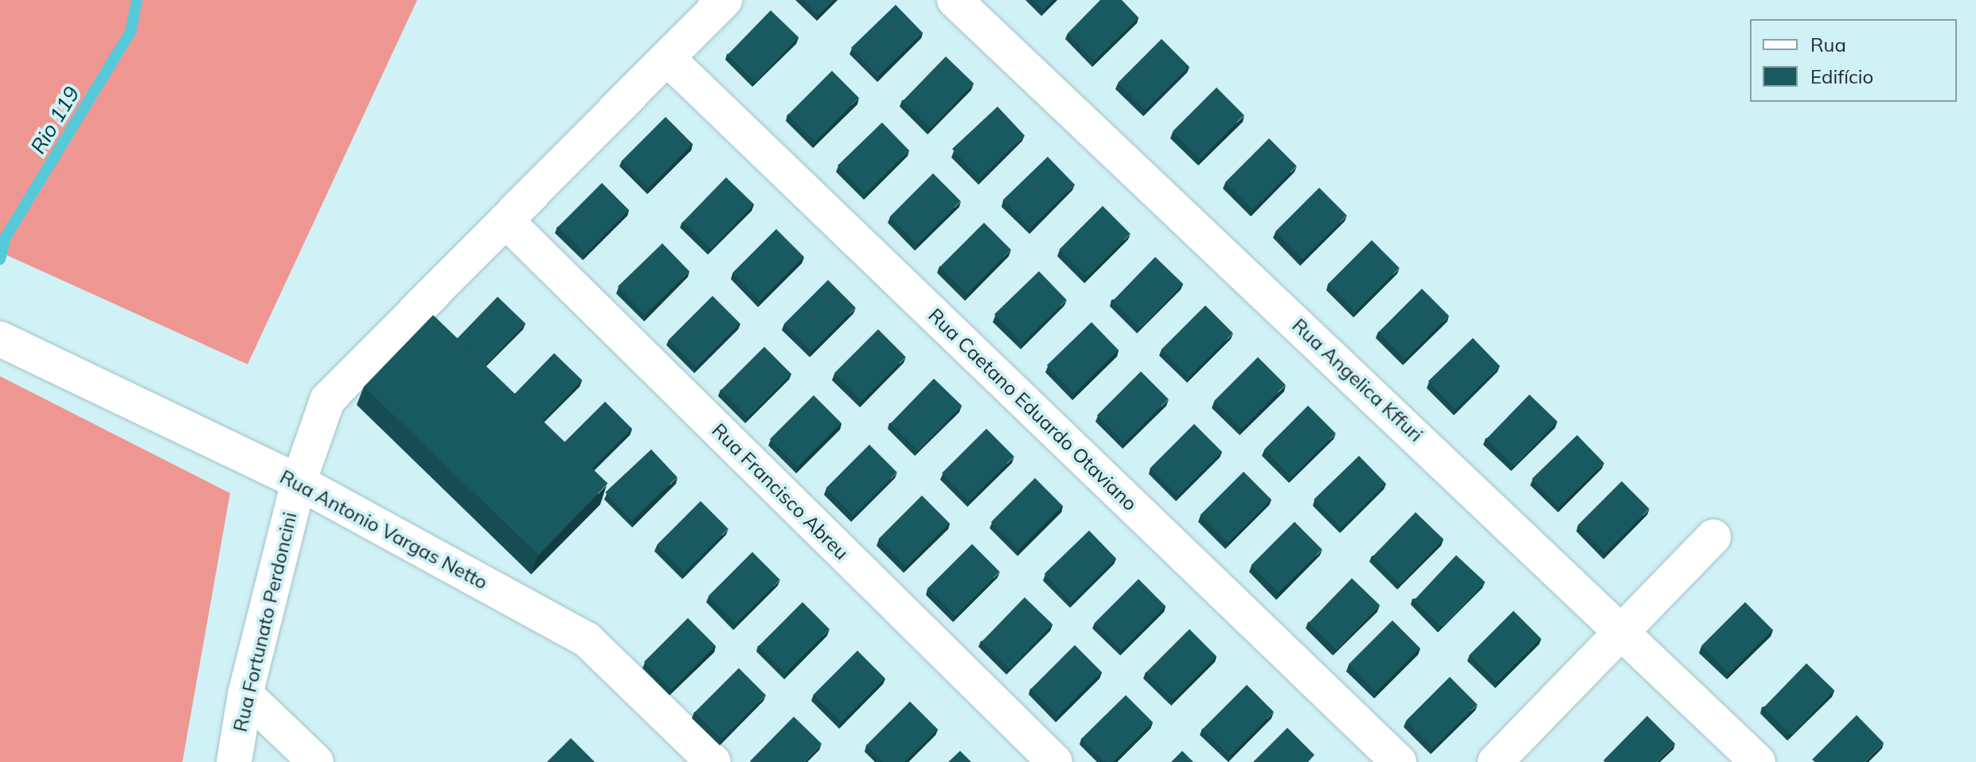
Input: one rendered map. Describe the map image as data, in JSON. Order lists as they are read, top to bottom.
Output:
{
  "streets": {
    "street": [
      "Rua Angelica Kffuri",
      "Rua Caetano Eduardo Otaviano",
      "Rua Francisco Abreu",
      "Rua Antonio Vargas Netto",
      "Rua Fortunato Perdoncini"
    ]
  },
  "crossings": [
    ["Rua Caetano Eduardo Otaviano", "Rua Fortunato Perdoncini"],
    ["Rua Francisco Abreu", "Rua Fortunato Perdoncini"],
    ["Rua Antonio Vargas Netto", "Rua Fortunato Perdoncini"]
  ],
  "water": ["Rio 119"],
  "legend": ["Rua", "Edifício"]
}
